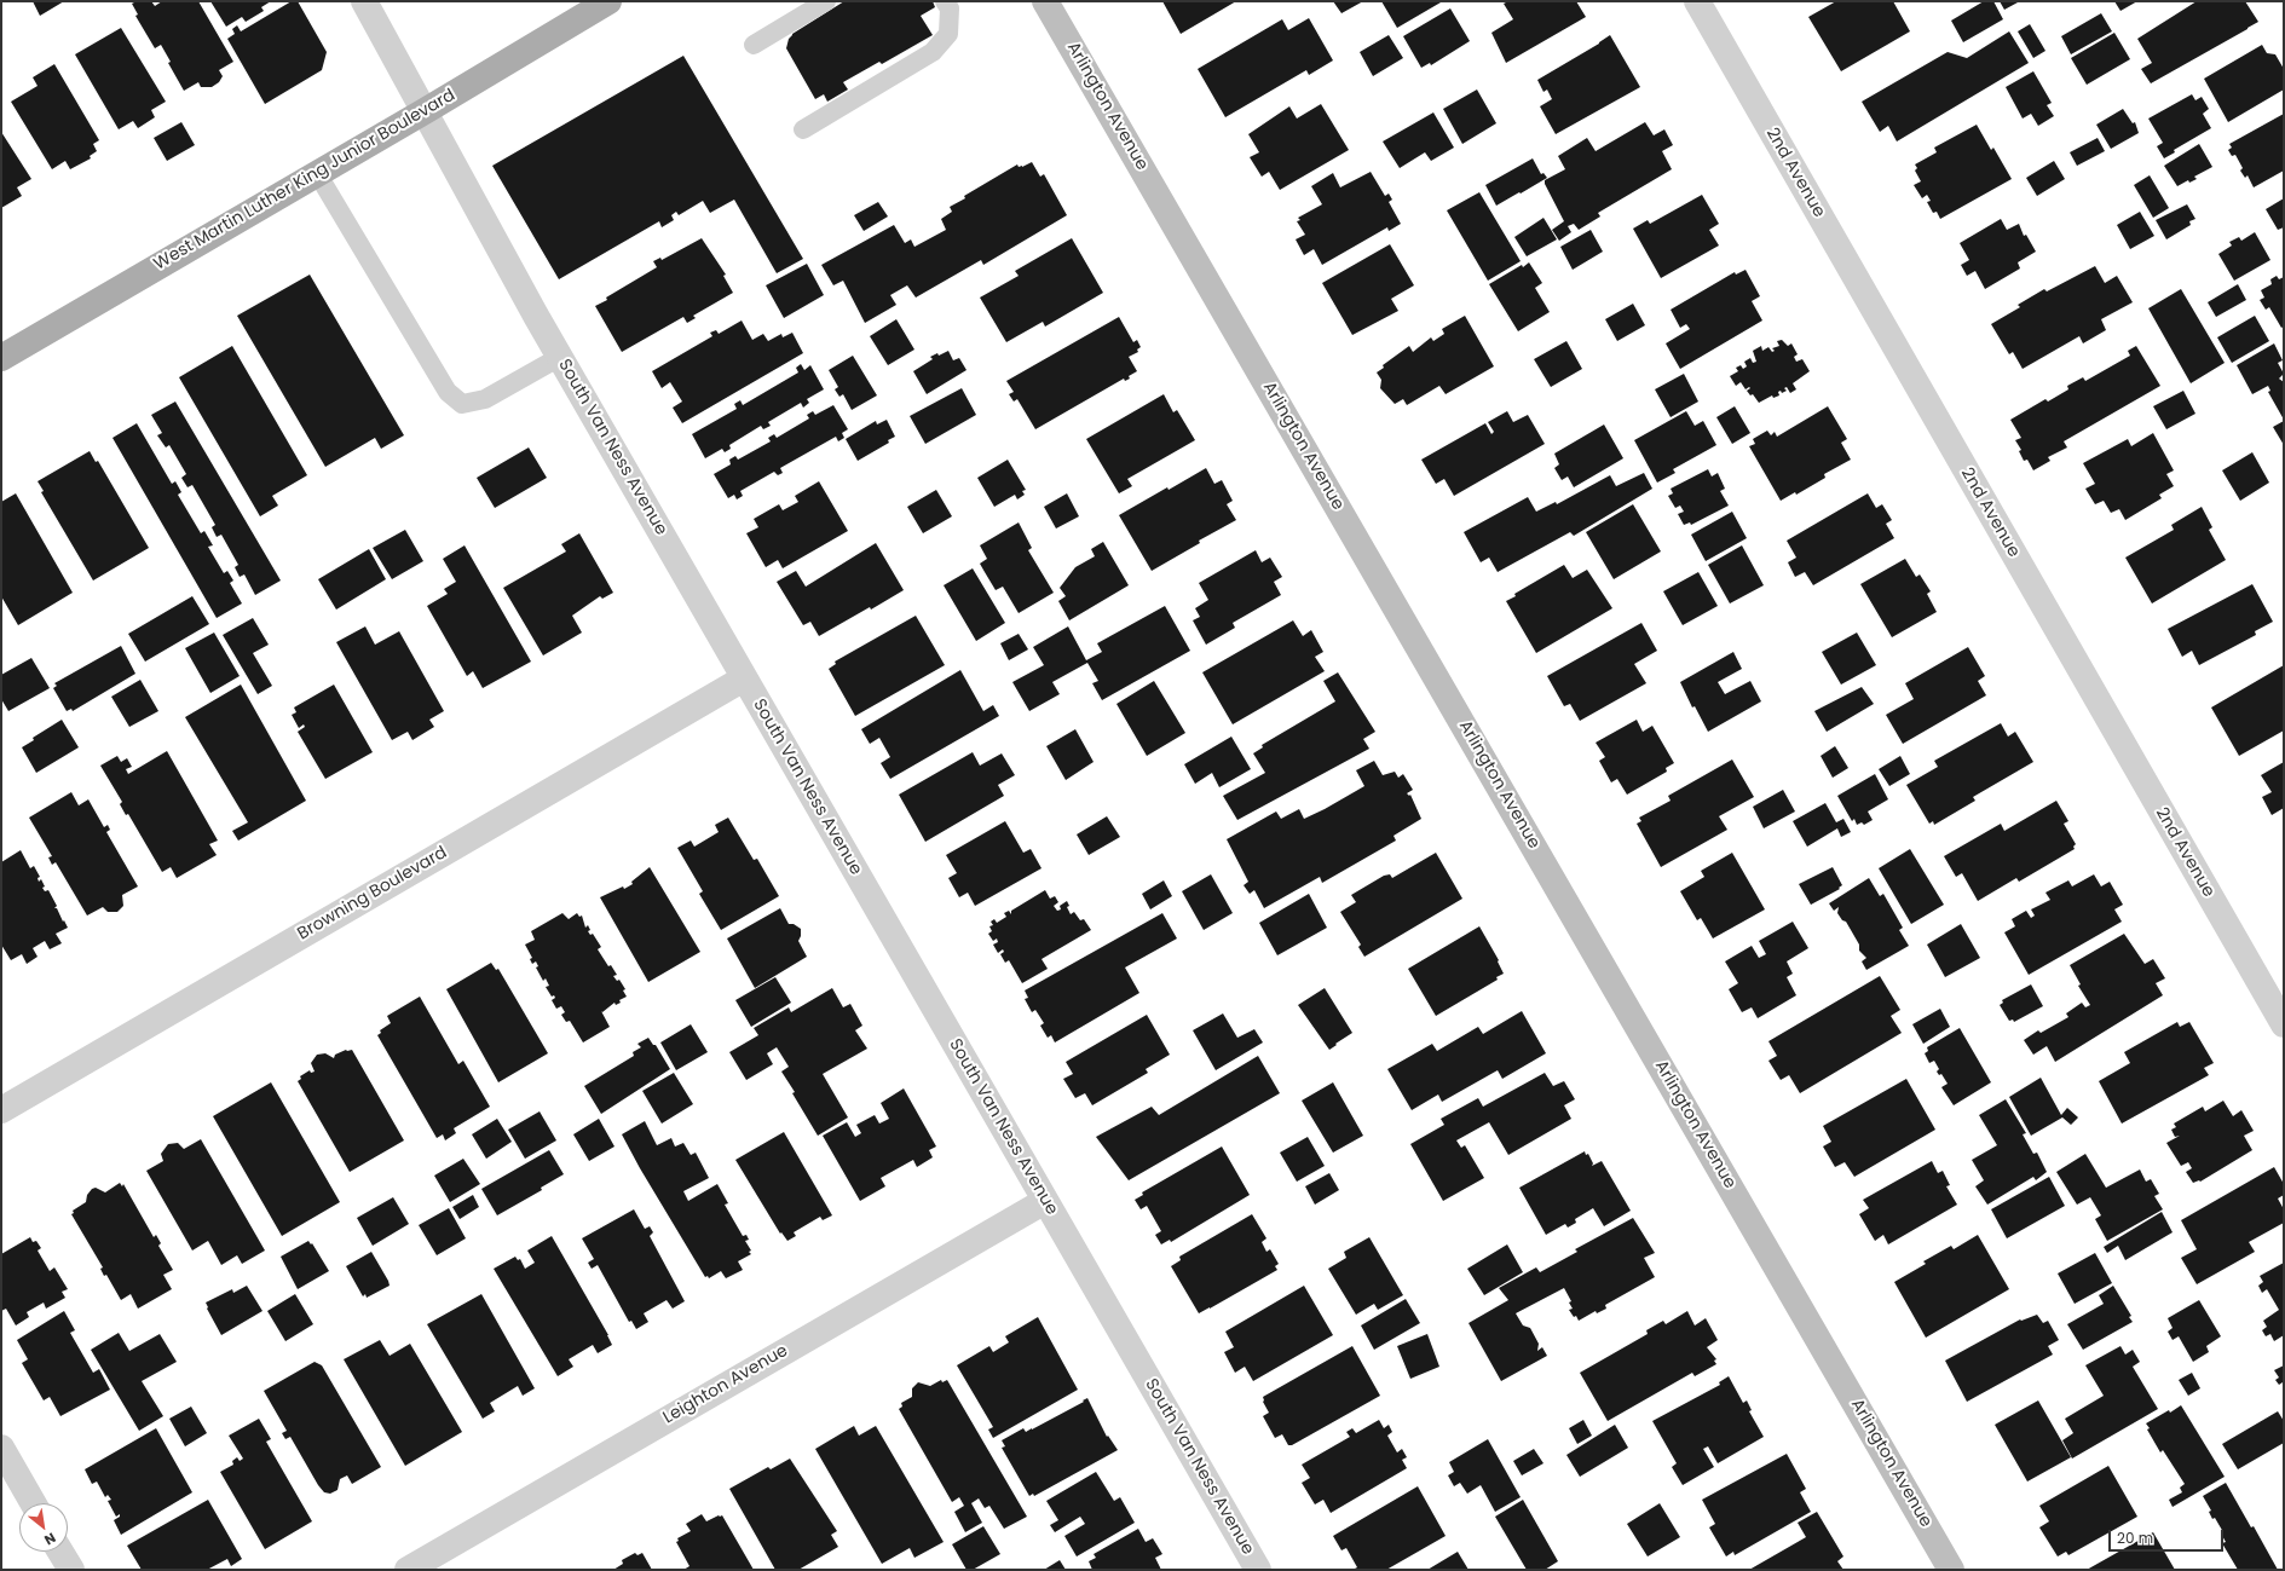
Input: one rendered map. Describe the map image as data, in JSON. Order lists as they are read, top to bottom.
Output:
{
  "streets": {
    "main road": ["Arlington Avenue", "West Martin Luther King Junior Boulevard"],
    "street": [
      "2nd Avenue",
      "South Van Ness Avenue",
      "Browning Boulevard",
      "Leighton Avenue"
    ]
  },
  "crossings": [
    ["West Martin Luther King Junior Boulevard", "South Van Ness Avenue"],
    ["South Van Ness Avenue", "Browning Boulevard"],
    ["South Van Ness Avenue", "Leighton Avenue"]
  ],
  "scale_bar": "20 m",
  "north": "bottom right"
}
